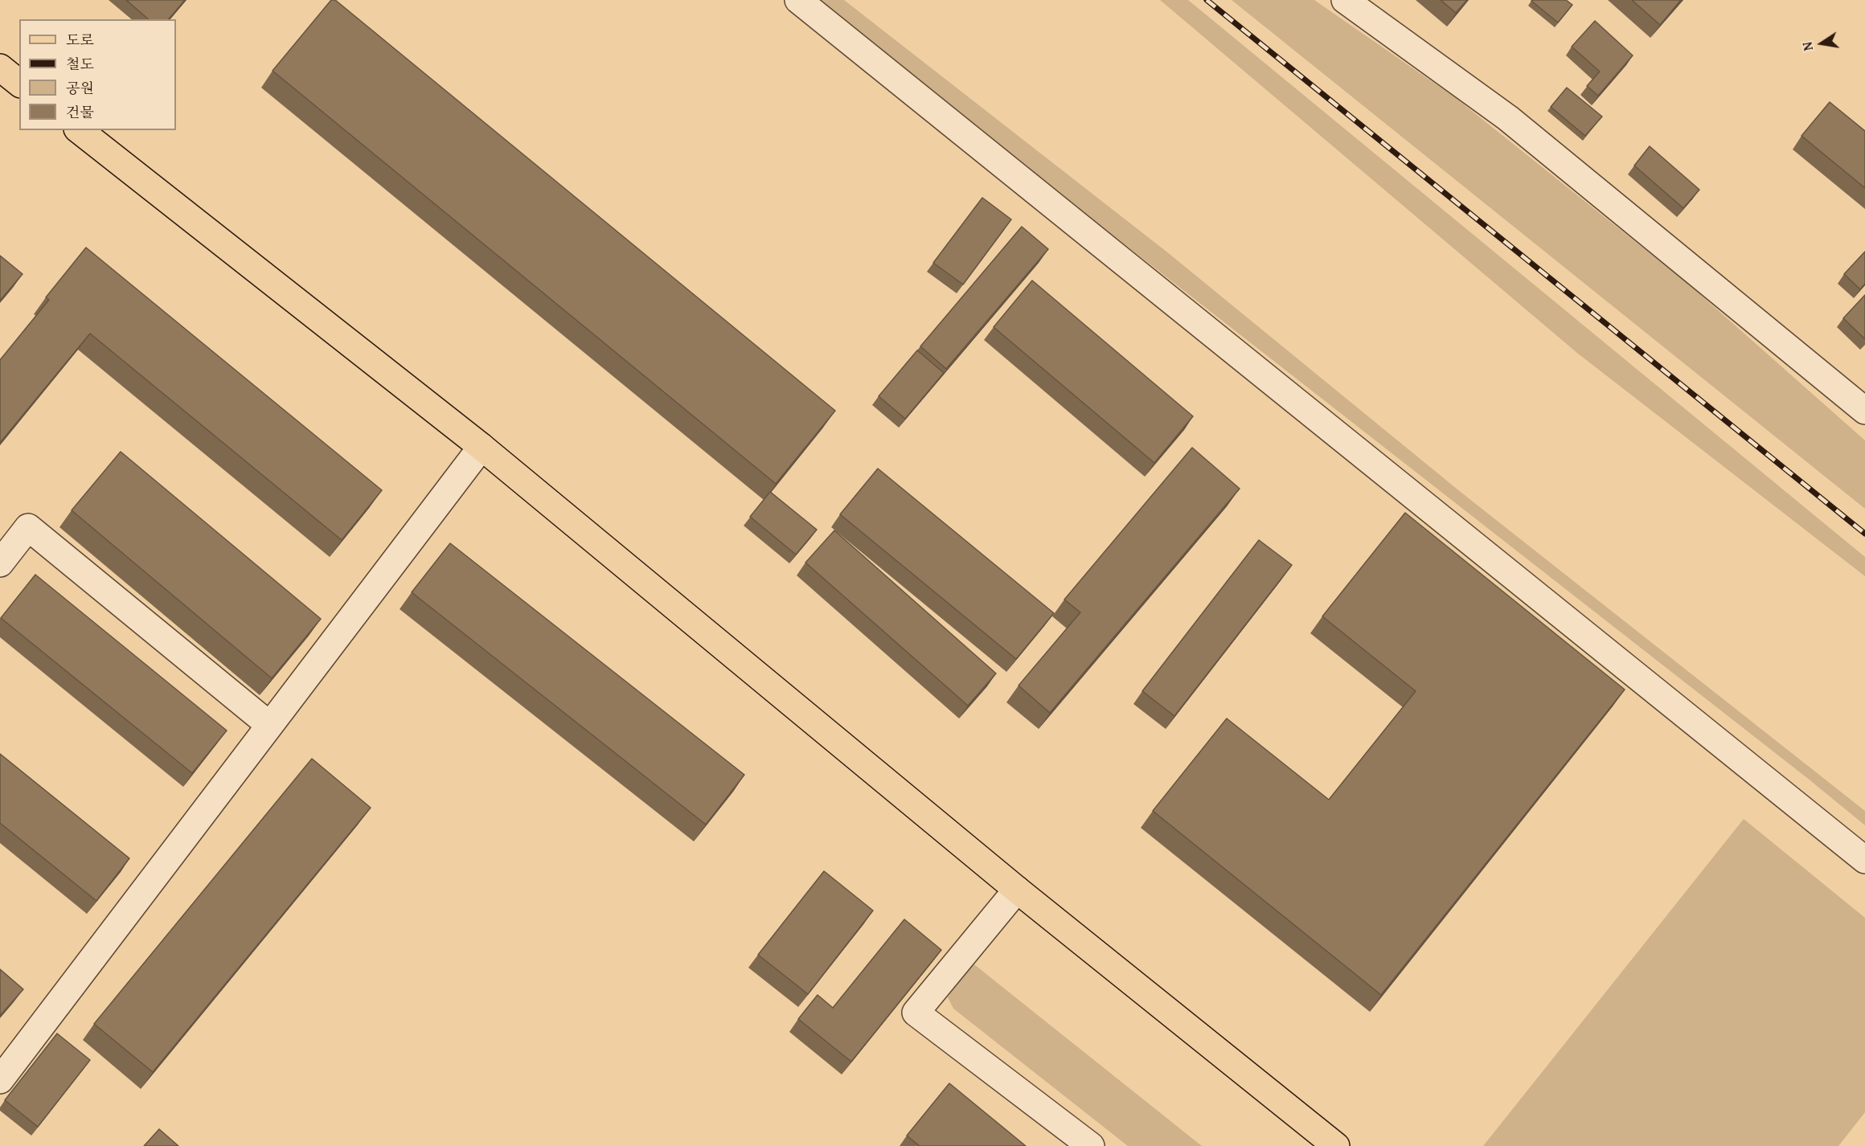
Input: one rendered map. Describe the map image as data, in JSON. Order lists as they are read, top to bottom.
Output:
{
  "legend": [
    "도로",
    "철도",
    "공원",
    "건물"
  ],
  "north": "left"
}
